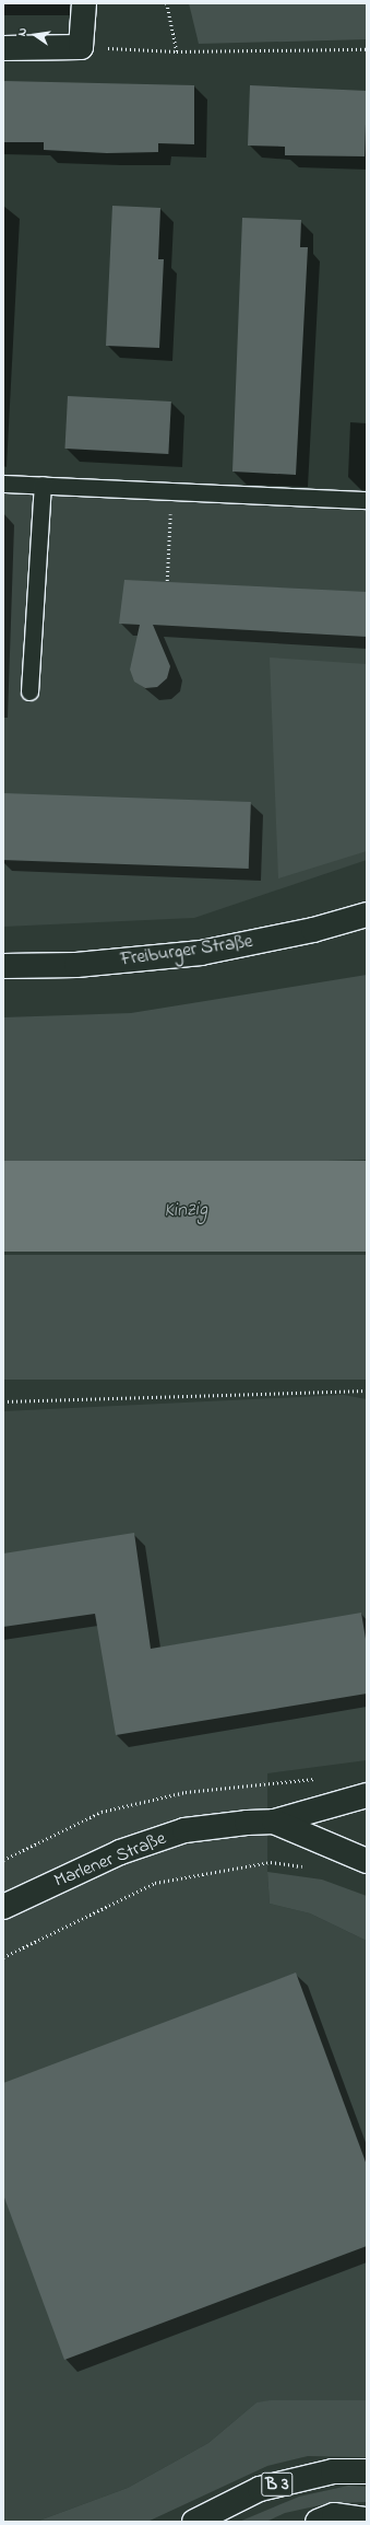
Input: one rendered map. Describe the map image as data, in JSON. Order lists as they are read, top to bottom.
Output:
{
  "streets": {
    "main road": ["Freiburger Straße", "Marlener Straße", "B 3"]
  },
  "water": ["Kinzig"],
  "north": "left"
}
